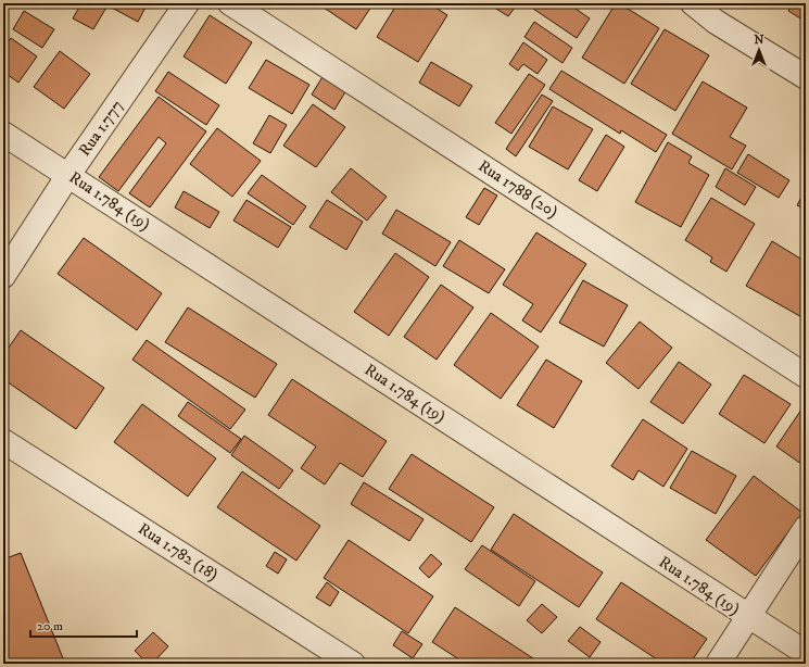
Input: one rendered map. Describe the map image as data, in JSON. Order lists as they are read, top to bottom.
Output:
{
  "streets": {
    "street": [
      "Rua 1.777",
      "Rua 1788 (20)",
      "Rua 1.784 (19)",
      "Rua 1.782 (18)"
    ]
  },
  "crossings": [
    ["Rua 1.777", "Rua 1.784 (19)"]
  ],
  "scale_bar": "20 m",
  "north": "top"
}
